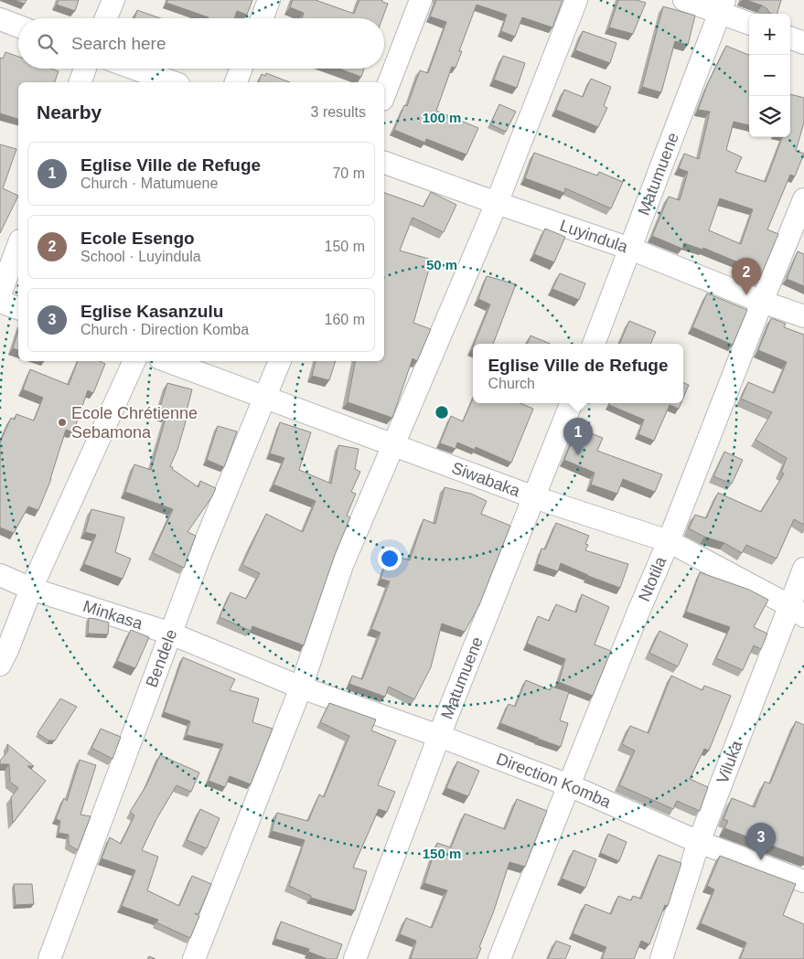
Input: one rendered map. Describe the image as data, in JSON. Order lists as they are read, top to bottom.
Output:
{
  "streets": {
    "street": [
      "Matumuene",
      "Luyindula",
      "Siwabaka",
      "Ntotila",
      "Minkasa",
      "Bendele",
      "Viluka",
      "Direction Komba"
    ]
  },
  "crossings": [
    ["Matumuene", "Luyindula"],
    ["Matumuene", "Siwabaka"],
    ["Matumuene", "Direction Komba"],
    ["Luyindula", "Ntotila"],
    ["Siwabaka", "Ntotila"],
    ["Siwabaka", "Bendele"],
    ["Siwabaka", "Viluka"],
    ["Ntotila", "Direction Komba"],
    ["Minkasa", "Bendele"],
    ["Minkasa", "Direction Komba"],
    ["Viluka", "Direction Komba"]
  ],
  "places": ["Ecole Chrétienne Sebamona"],
  "page": {
    "map_buttons": ["+", "−"],
    "search": "Search here",
    "heading": ["Nearby", "3 results"],
    "list": [
      {
        "mark": "1",
        "name": "Eglise Ville de Refuge",
        "note": "Church · Matumuene",
        "value": "70 m"
      },
      {
        "mark": "2",
        "name": "Ecole Esengo",
        "note": "School · Luyindula",
        "value": "150 m"
      },
      {
        "mark": "3",
        "name": "Eglise Kasanzulu",
        "note": "Church · Direction Komba",
        "value": "160 m"
      }
    ],
    "pins": ["2", "1", "3"],
    "popup": ["Eglise Ville de Refuge", "Church"]
  },
  "rings": ["100 m", "50 m", "150 m"]
}
